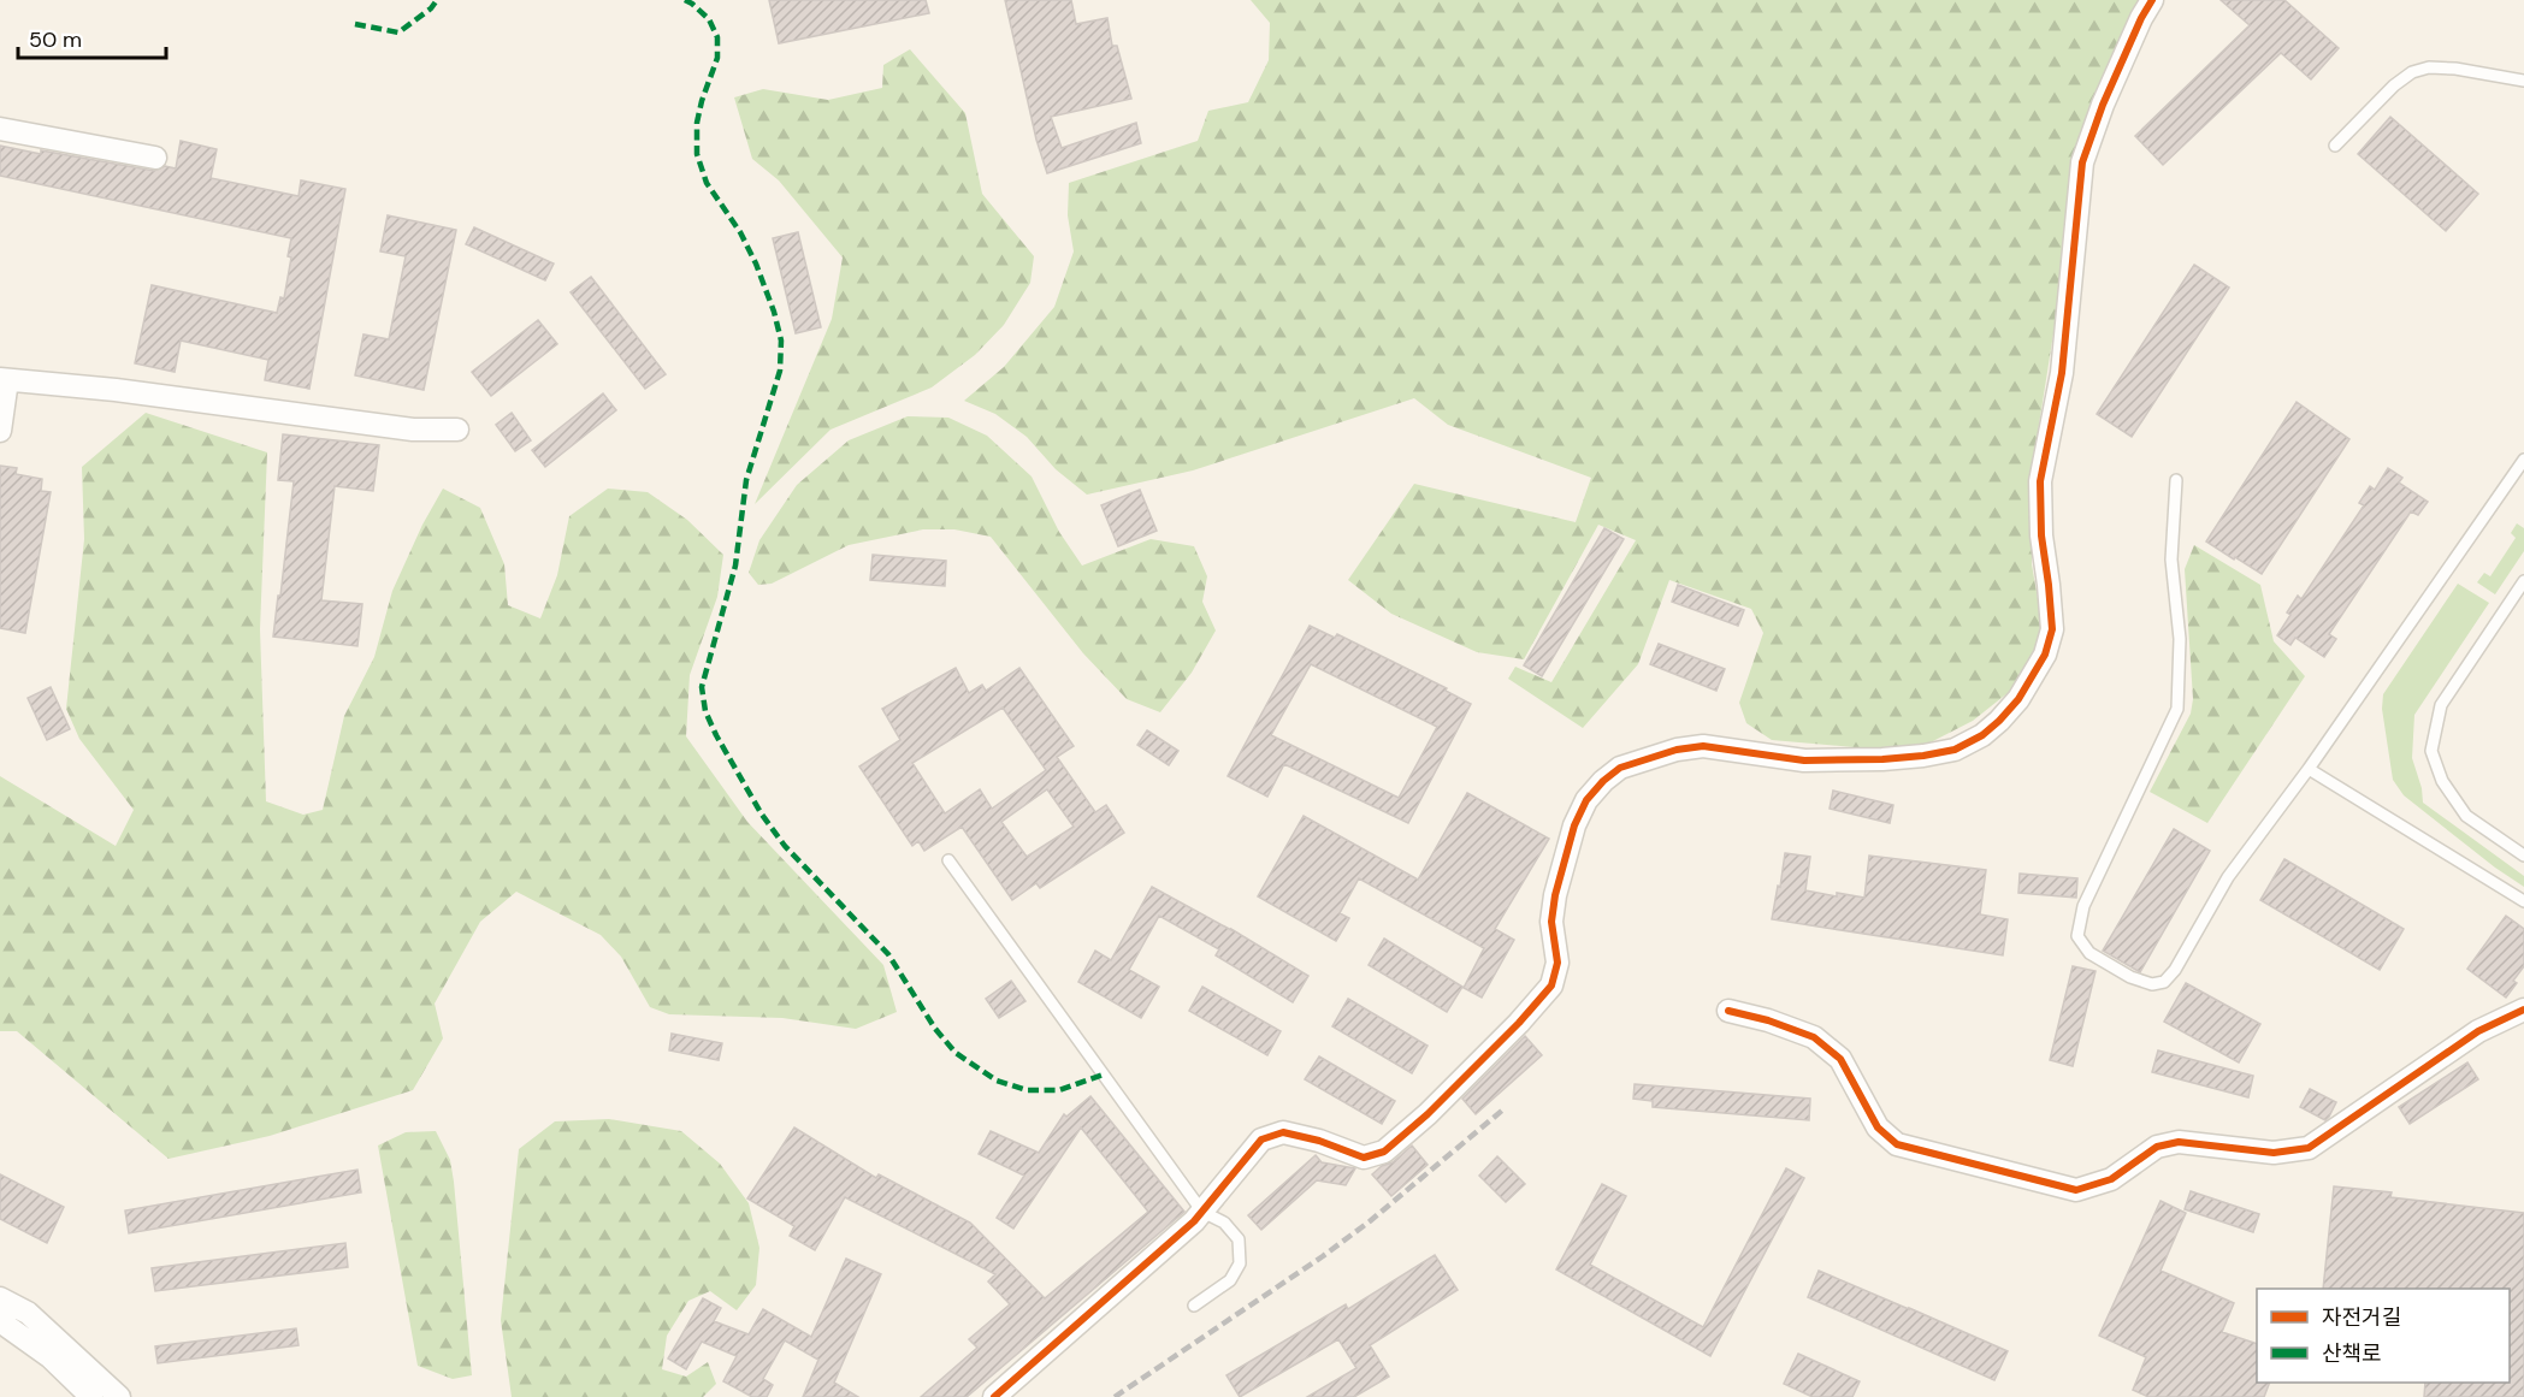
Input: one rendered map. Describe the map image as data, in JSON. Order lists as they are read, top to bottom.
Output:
{
  "legend": ["자전거길", "산책로"],
  "scale_bar": "50 m"
}
